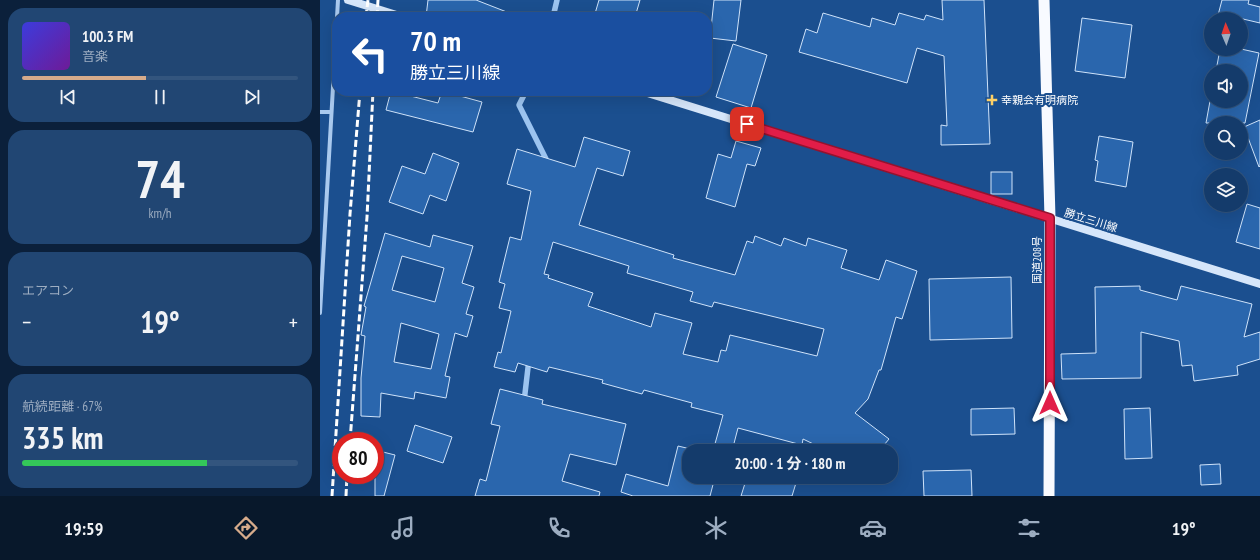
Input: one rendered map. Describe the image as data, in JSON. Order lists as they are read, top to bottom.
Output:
{
  "streets": {
    "highway": ["国道208号"],
    "main road": ["勝立三川線"]
  },
  "crossings": [
    ["勝立三川線", "国道208号"]
  ],
  "places": {
    "health": ["幸親会有明病院"]
  },
  "north": "top",
  "page": {
    "turn": ["70 m", "勝立三川線"],
    "song": ["100.3 FM", "音楽"],
    "tile": [
      ["74", "km/h"],
      "エアコン",
      ["航続距離 · 67%", "335 km"]
    ],
    "heat": ["−", "19°", "+"],
    "limit": "80",
    "trip": "20:00 · 1 分 · 180 m",
    "tabs": ["19:59", "19°"]
  }
}
